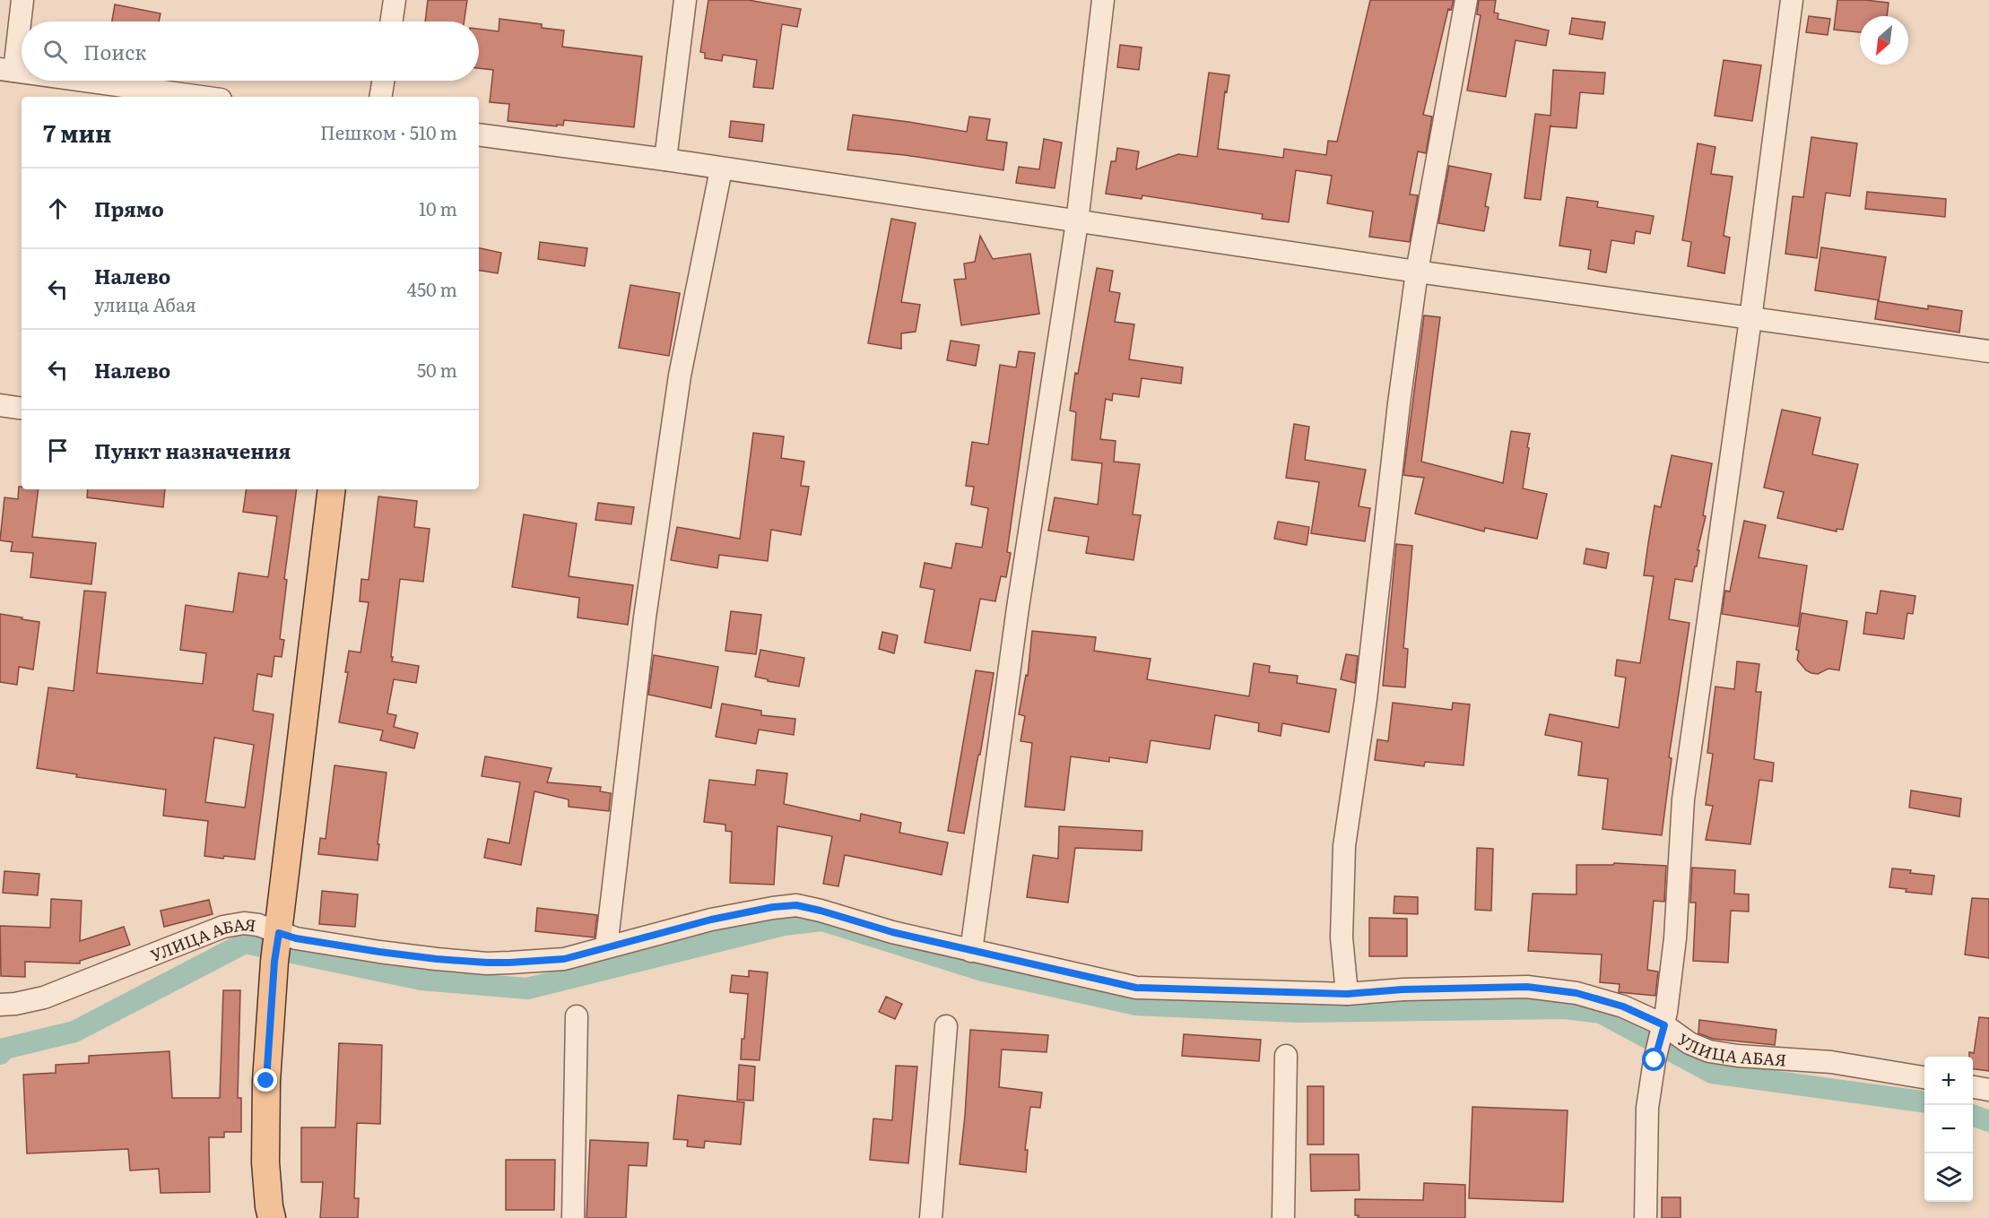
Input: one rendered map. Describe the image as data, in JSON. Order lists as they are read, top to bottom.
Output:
{
  "streets": {
    "street": ["УЛИЦА АБАЯ"]
  },
  "north": "bottom left",
  "page": {
    "search": "Поиск",
    "heading": ["7 мин", "Пешком · 510 m"],
    "list": [
      ["Прямо", "10 m"],
      ["Налево", "улица Абая", "450 m"],
      ["Налево", "50 m"],
      "Пункт назначения"
    ],
    "map_buttons": ["+", "−"]
  }
}
